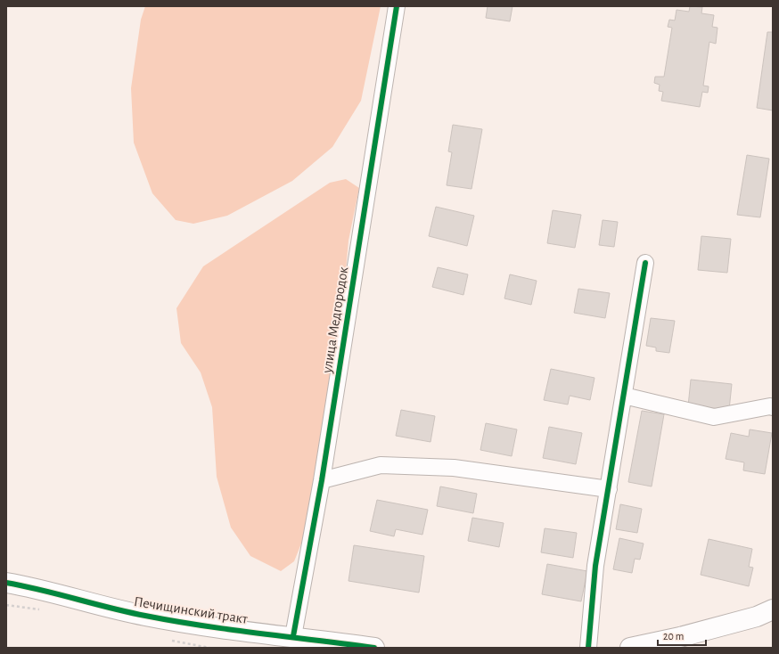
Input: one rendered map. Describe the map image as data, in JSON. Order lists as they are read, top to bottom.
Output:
{
  "streets": {
    "street": ["улица Медгородок", "Печищинский тракт"]
  },
  "crossings": [
    ["улица Медгородок", "Печищинский тракт"]
  ],
  "scale_bar": "20 m"
}
